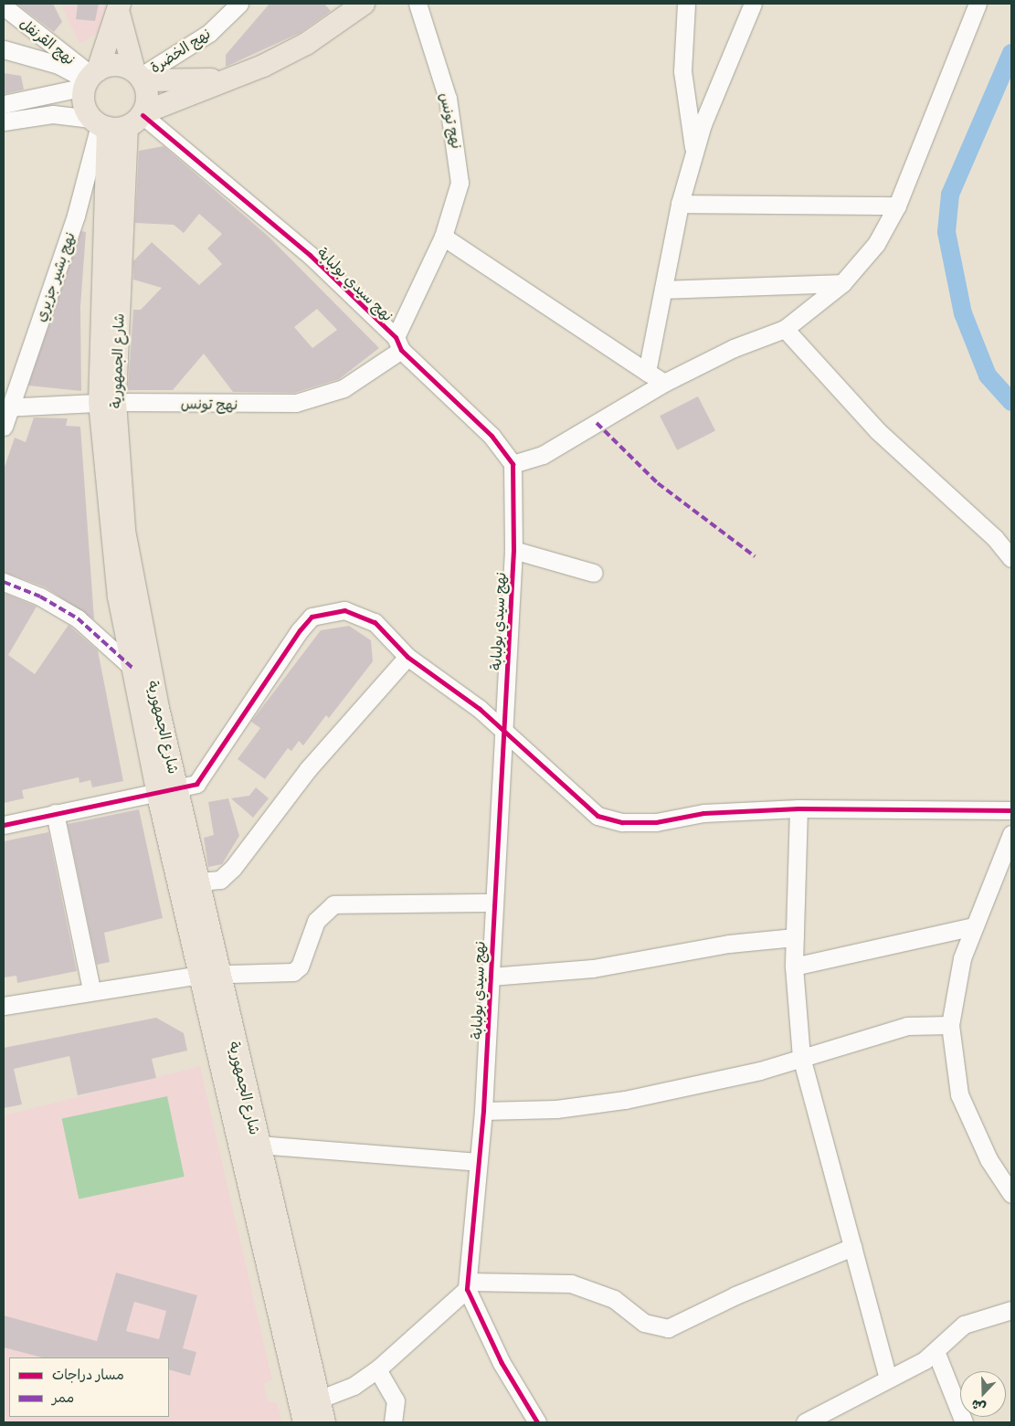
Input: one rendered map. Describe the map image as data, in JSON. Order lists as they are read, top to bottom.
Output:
{
  "streets": {
    "main road": ["شارع الجمهورية"],
    "street": [
      "نهج القرنفل",
      "نهج الخضرة",
      "نهج تونس",
      "نهج بشير جزيري",
      "نهج سيدي بولبابة"
    ]
  },
  "crossings": [
    ["نهج القرنفل", "نهج الخضرة"],
    ["نهج القرنفل", "نهج بشير جزيري"],
    ["نهج القرنفل", "نهج سيدي بولبابة"],
    ["نهج القرنفل", "شارع الجمهورية"],
    ["نهج الخضرة", "نهج بشير جزيري"],
    ["نهج الخضرة", "نهج سيدي بولبابة"],
    ["نهج الخضرة", "شارع الجمهورية"],
    ["نهج تونس", "نهج بشير جزيري"],
    ["نهج تونس", "نهج سيدي بولبابة"],
    ["نهج تونس", "شارع الجمهورية"],
    ["نهج بشير جزيري", "نهج سيدي بولبابة"],
    ["نهج بشير جزيري", "شارع الجمهورية"],
    ["نهج سيدي بولبابة", "شارع الجمهورية"]
  ],
  "legend": ["مسار دراجات", "ممر"],
  "north": "bottom"
}
